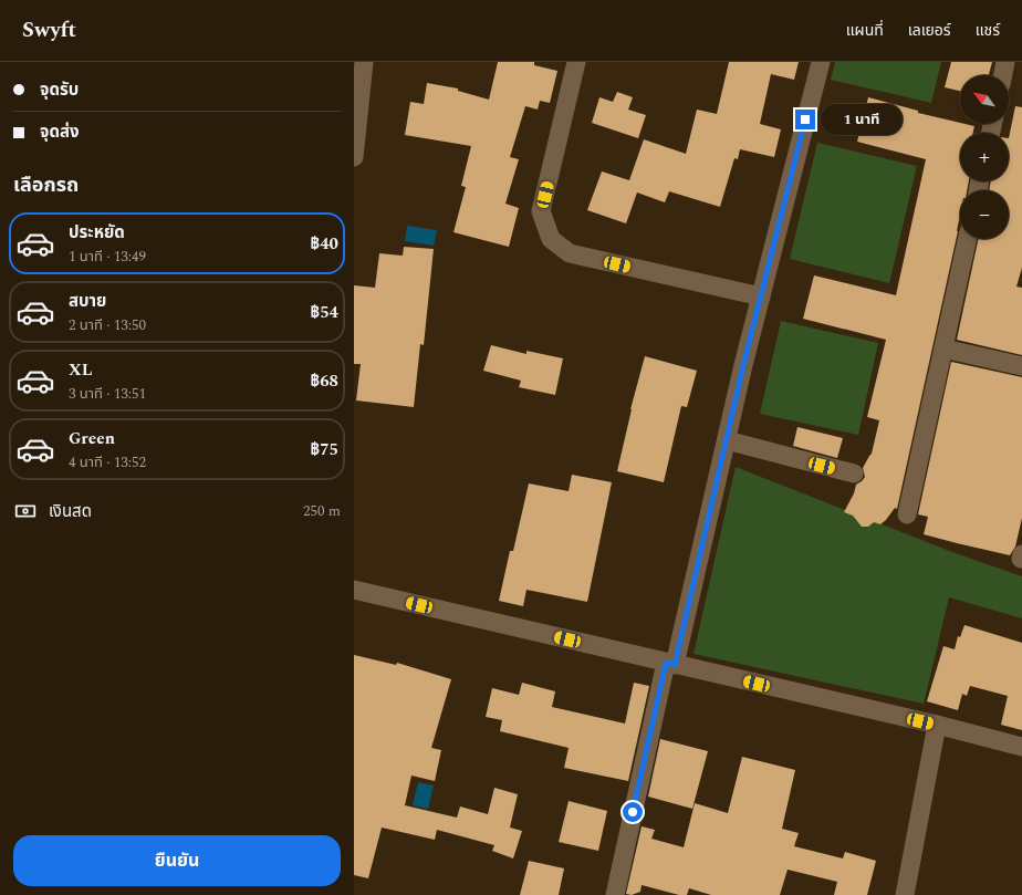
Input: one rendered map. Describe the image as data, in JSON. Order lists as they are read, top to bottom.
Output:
{
  "north": "top left",
  "page": {
    "header": "Swyft",
    "nav": ["แผนที่", "เลเยอร์", "แชร์"],
    "banner": ["จุดรับ", "จุดส่ง"],
    "map_buttons": ["+", "−"],
    "bubble": "1 นาที",
    "heading": "เลือกรถ",
    "list": [
      {
        "name": "ประหยัด",
        "note": "1 นาที · 13:49",
        "value": "฿40"
      },
      {
        "name": "สบาย",
        "note": "2 นาที · 13:50",
        "value": "฿54"
      },
      {
        "name": "XL",
        "note": "3 นาที · 13:51",
        "value": "฿68"
      },
      {
        "name": "Green",
        "note": "4 นาที · 13:52",
        "value": "฿75"
      }
    ],
    "pay": ["เงินสด", "250 m"],
    "buttons": "ยืนยัน"
  }
}
